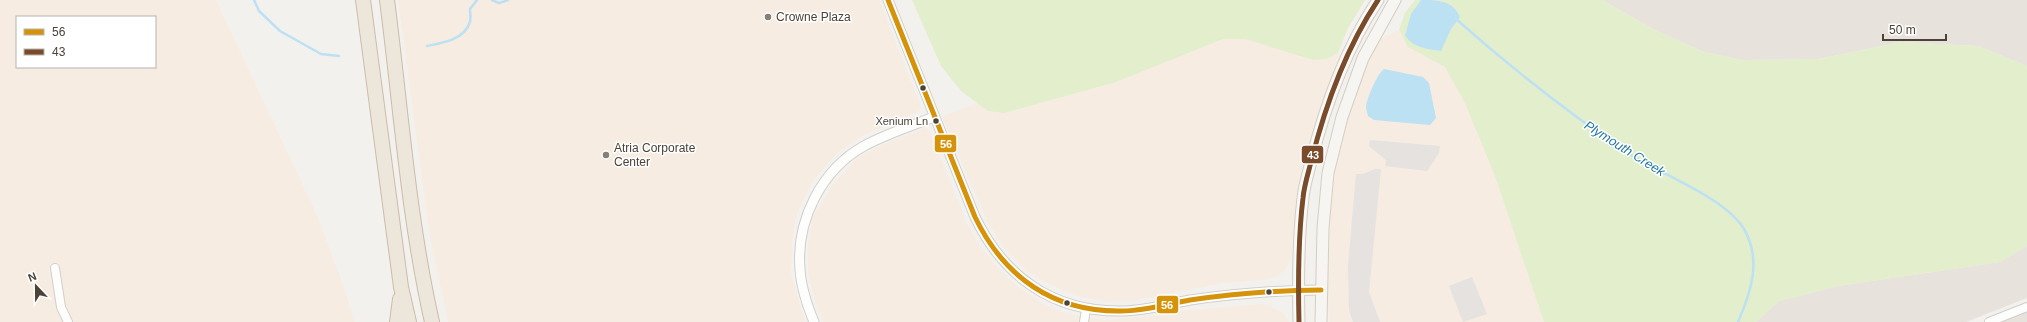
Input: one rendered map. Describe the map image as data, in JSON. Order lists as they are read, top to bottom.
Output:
{
  "water": ["Plymouth Creek"],
  "places": ["Crowne Plaza", "Xenium Ln", "Atria Corporate Center"],
  "lines": ["transit line 56", "transit line 43"],
  "legend": ["56", "43"],
  "scale_bar": "50 m",
  "north": "top"
}
